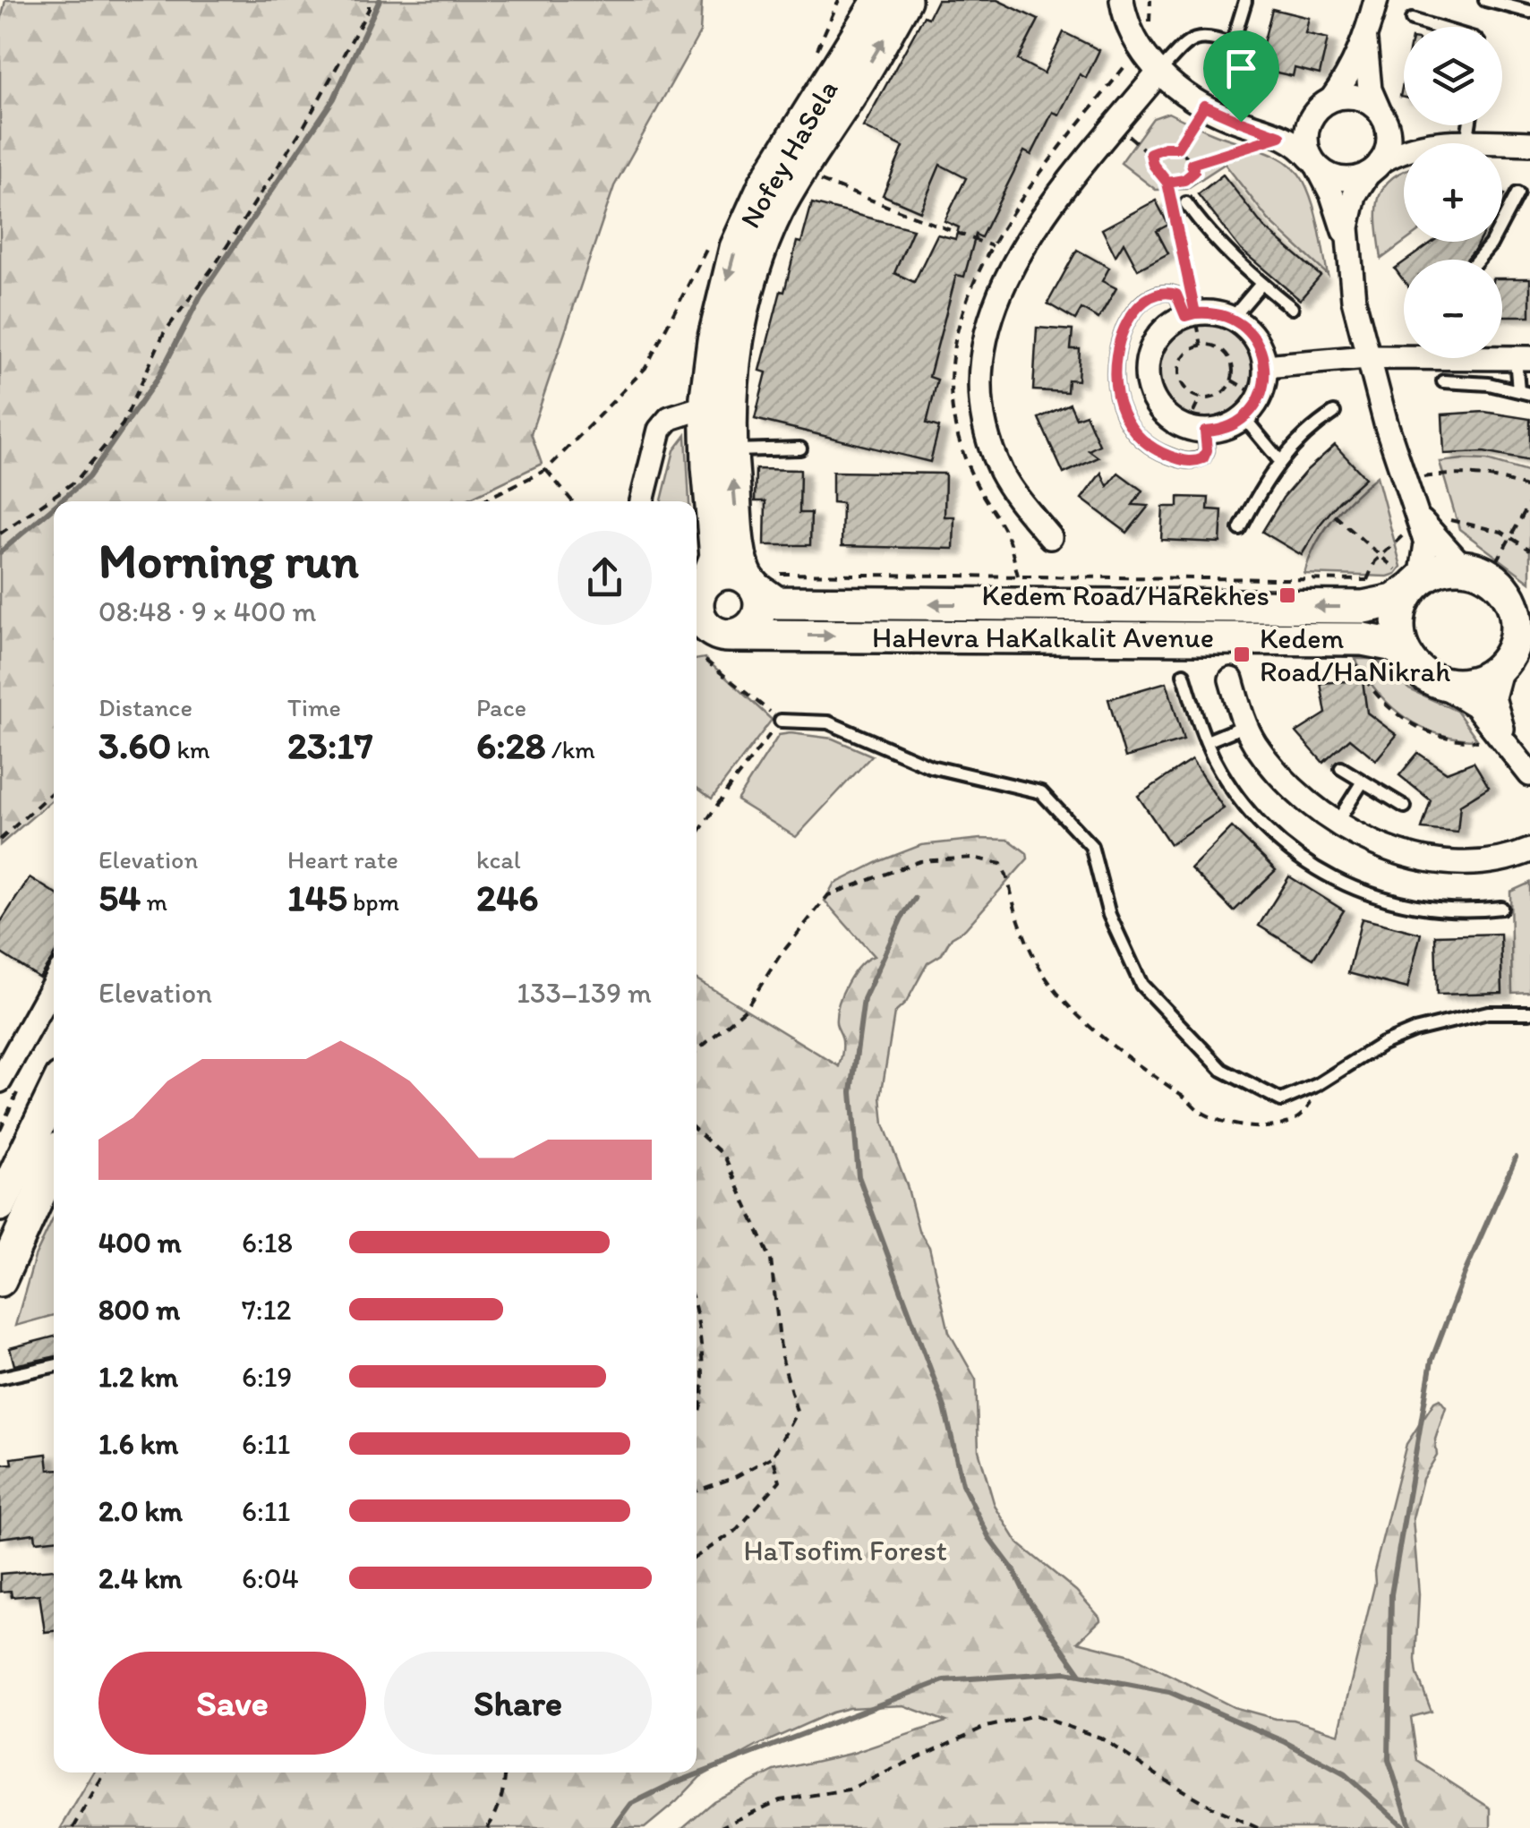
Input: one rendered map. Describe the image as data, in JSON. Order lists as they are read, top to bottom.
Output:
{
  "streets": {
    "main road": ["Nofey HaSela", "HaHevra HaKalkalit Avenue"]
  },
  "crossings": [
    ["Nofey HaSela", "HaHevra HaKalkalit Avenue"]
  ],
  "parks": ["HaTsofim Forest"],
  "places": {
    "transit": ["Kedem Road/HaRekhes", "Kedem Road/HaNikrah"]
  },
  "page": {
    "map_buttons": ["+", "−"],
    "heading": ["Morning run", "08:48 · 9 × 400 m"],
    "stats": [
      ["Distance", "3.60 km"],
      ["Time", "23:17"],
      ["Pace", "6:28 /km"],
      ["Elevation", "54 m"],
      ["Heart rate", "145 bpm"],
      ["kcal", "246"]
    ],
    "chart": ["Elevation", "133–139 m"],
    "list": [
      {
        "name": "400 m",
        "note": "6:18"
      },
      {
        "name": "800 m",
        "note": "7:12"
      },
      {
        "name": "1.2 km",
        "note": "6:19"
      },
      {
        "name": "1.6 km",
        "note": "6:11"
      },
      {
        "name": "2.0 km",
        "note": "6:11"
      },
      {
        "name": "2.4 km",
        "note": "6:04"
      }
    ],
    "buttons": ["Save", "Share"]
  }
}
